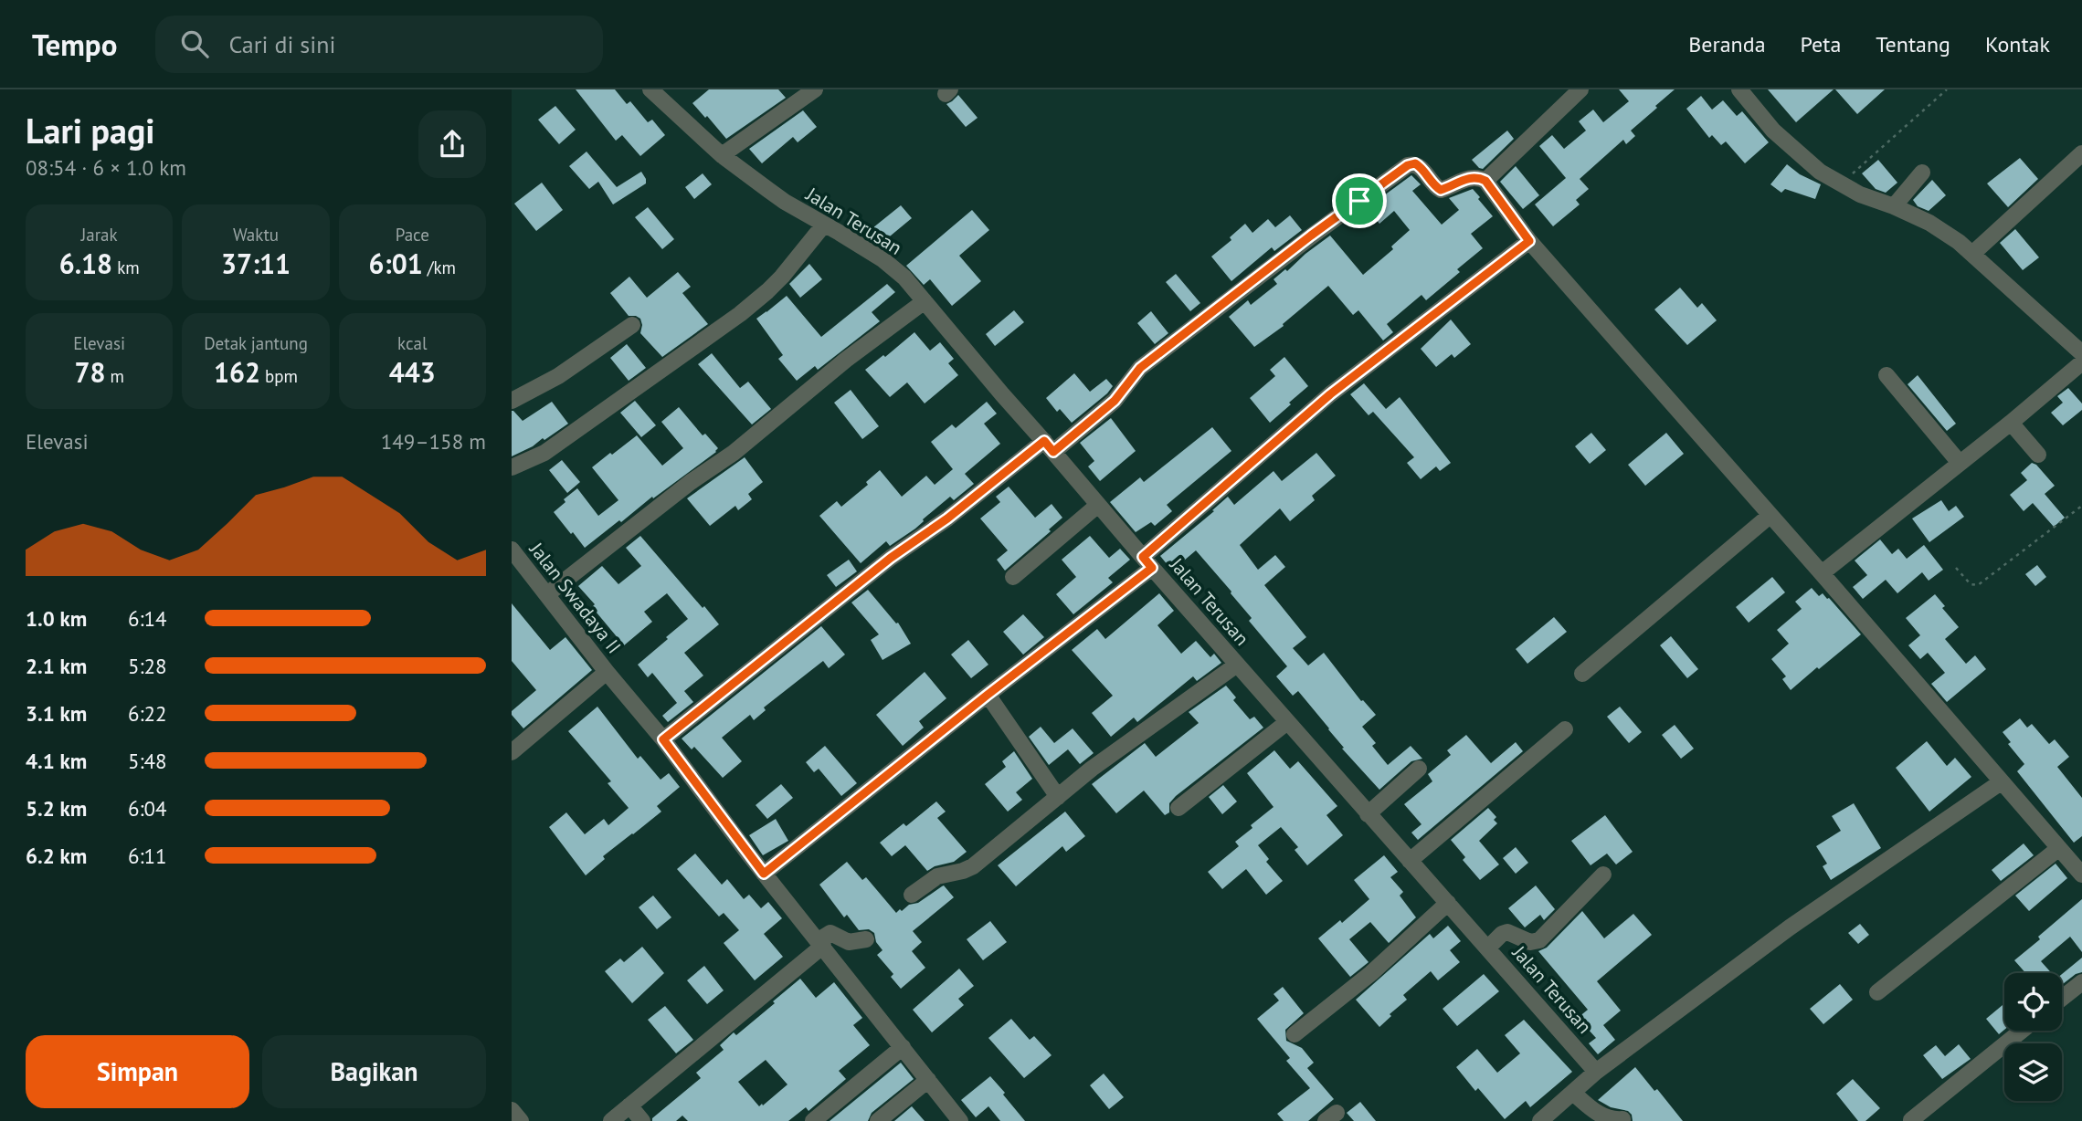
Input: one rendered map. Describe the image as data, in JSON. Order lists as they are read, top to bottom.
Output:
{
  "streets": {
    "street": ["Jalan Terusan", "Jalan Swadaya II"]
  },
  "page": {
    "header": "Tempo",
    "search": "Cari di sini",
    "nav": [
      "Beranda",
      "Peta",
      "Tentang",
      "Kontak"
    ],
    "heading": ["Lari pagi", "08:54 · 6 × 1.0 km"],
    "stats": [
      ["Jarak", "6.18 km"],
      ["Waktu", "37:11"],
      ["Pace", "6:01 /km"],
      ["Elevasi", "78 m"],
      ["Detak jantung", "162 bpm"],
      ["kcal", "443"]
    ],
    "chart": ["Elevasi", "149–158 m"],
    "list": [
      {
        "name": "1.0 km",
        "note": "6:14"
      },
      {
        "name": "2.1 km",
        "note": "5:28"
      },
      {
        "name": "3.1 km",
        "note": "6:22"
      },
      {
        "name": "4.1 km",
        "note": "5:48"
      },
      {
        "name": "5.2 km",
        "note": "6:04"
      },
      {
        "name": "6.2 km",
        "note": "6:11"
      }
    ],
    "buttons": ["Simpan", "Bagikan"]
  }
}
